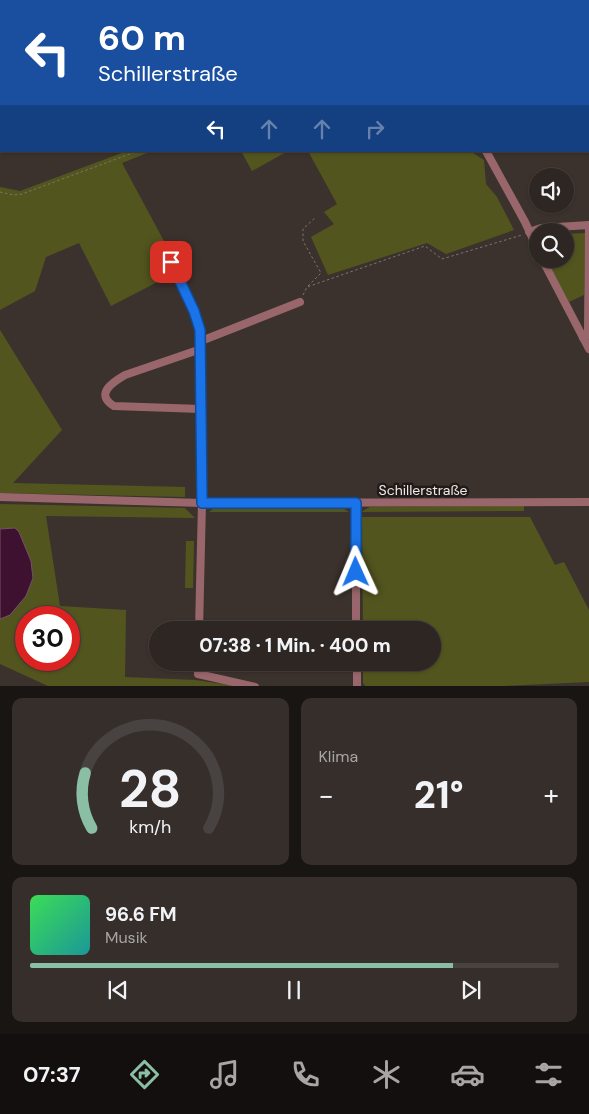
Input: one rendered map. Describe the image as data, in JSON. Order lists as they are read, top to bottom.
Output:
{
  "streets": {
    "street": ["Schillerstraße"]
  },
  "page": {
    "turn": ["60 m", "Schillerstraße"],
    "limit": "30",
    "trip": "07:38 · 1 Min. · 400 m",
    "tile": "Klima",
    "heat": ["−", "21°", "+"],
    "song": ["96.6 FM", "Musik"],
    "tabs": "07:37",
    "gauge": ["28", "km/h"]
  }
}
